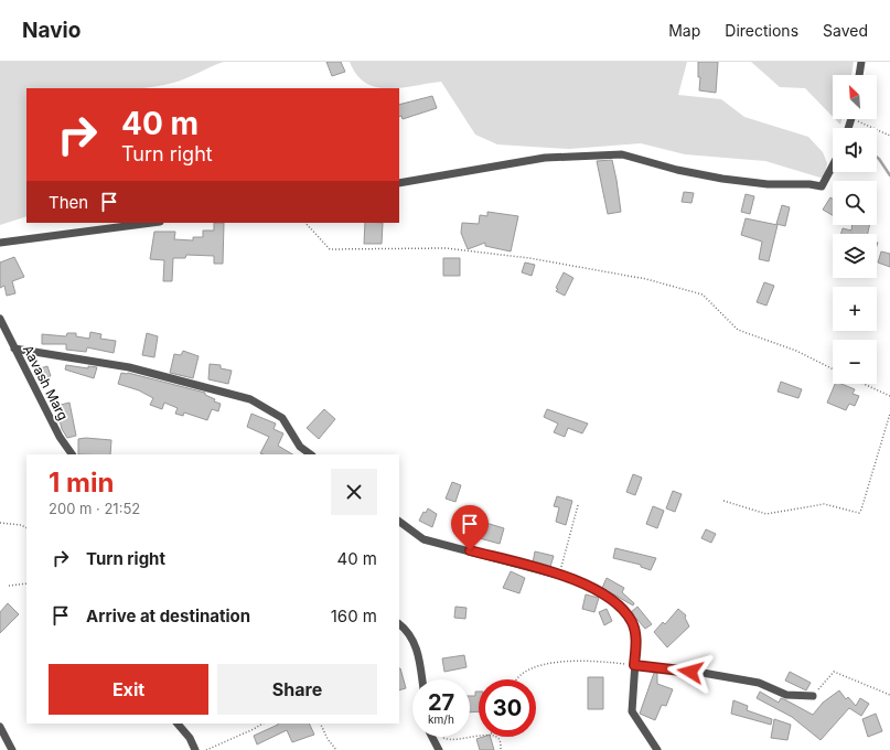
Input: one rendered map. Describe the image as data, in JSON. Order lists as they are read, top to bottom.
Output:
{
  "streets": {
    "street": ["Aavash Marg"]
  },
  "north": "top left",
  "page": {
    "header": "Navio",
    "nav": ["Map", "Directions", "Saved"],
    "map_buttons": ["+", "−"],
    "turn": ["40 m", "Turn right"],
    "then": "Then",
    "heading": ["1 min", "200 m · 21:52"],
    "list": [
      {
        "name": "Turn right",
        "value": "40 m"
      },
      {
        "name": "Arrive at destination",
        "value": "160 m"
      }
    ],
    "buttons": ["Exit", "Share"],
    "speed": "27 km/h",
    "limit": "30"
  }
}
